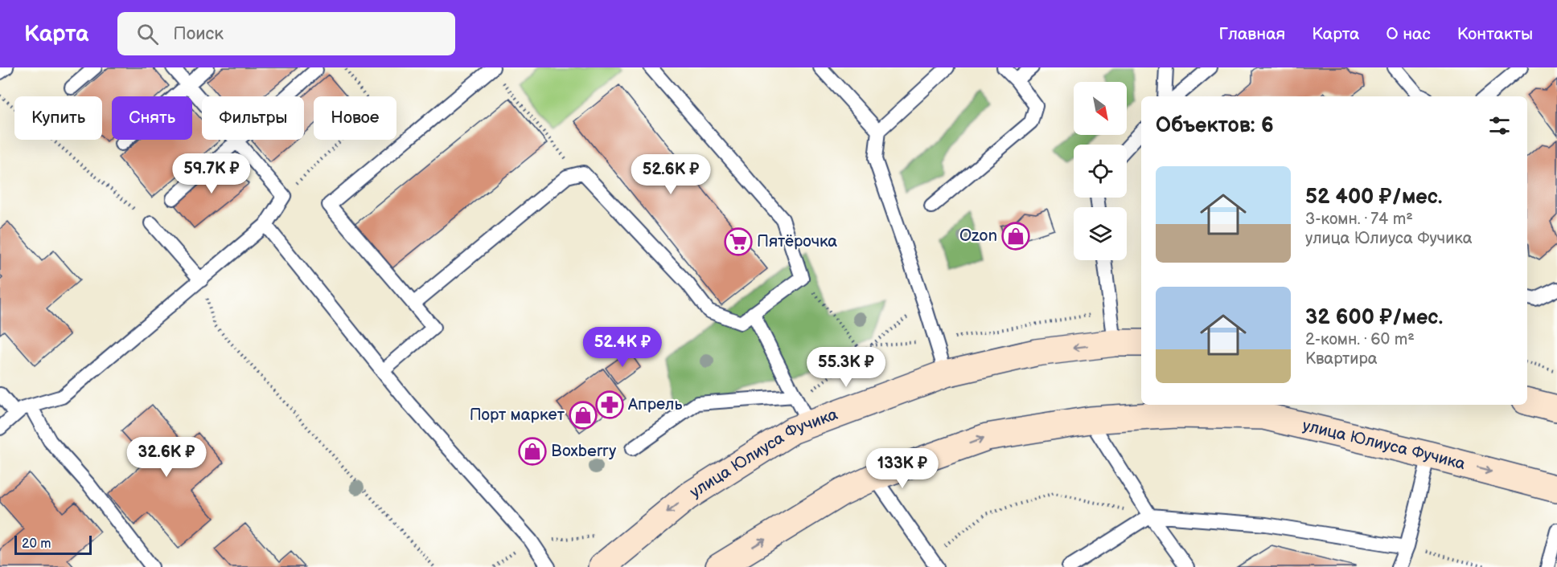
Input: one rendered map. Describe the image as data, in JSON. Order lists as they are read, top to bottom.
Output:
{
  "streets": {
    "main road": ["улица Юлиуса Фучика"]
  },
  "places": {
    "shop": ["Ozon", "Порт маркет", "Boxberry"],
    "supermarket": ["Пятёрочка"],
    "pharmacy": ["Апрель"]
  },
  "scale_bar": "20 m",
  "north": "bottom right",
  "page": {
    "header": "Карта",
    "search": "Поиск",
    "nav": [
      "Главная",
      "Карта",
      "О нас",
      "Контакты"
    ],
    "chip": [
      "Купить",
      "Снять",
      "Фильтры",
      "Новое"
    ],
    "heading": "Объектов: 6",
    "price": [
      "59.7K ₽",
      "52.6K ₽",
      "52.4K ₽",
      "55.3K ₽",
      "32.6K ₽",
      "133K ₽"
    ],
    "list": [
      {
        "name": "52 400 ₽/мес.",
        "note": "3-комн. · 74 m² · улица Юлиуса Фучика"
      },
      {
        "name": "32 600 ₽/мес.",
        "note": "2-комн. · 60 m² · Квартира"
      }
    ],
    "scale": "20 m"
  }
}
